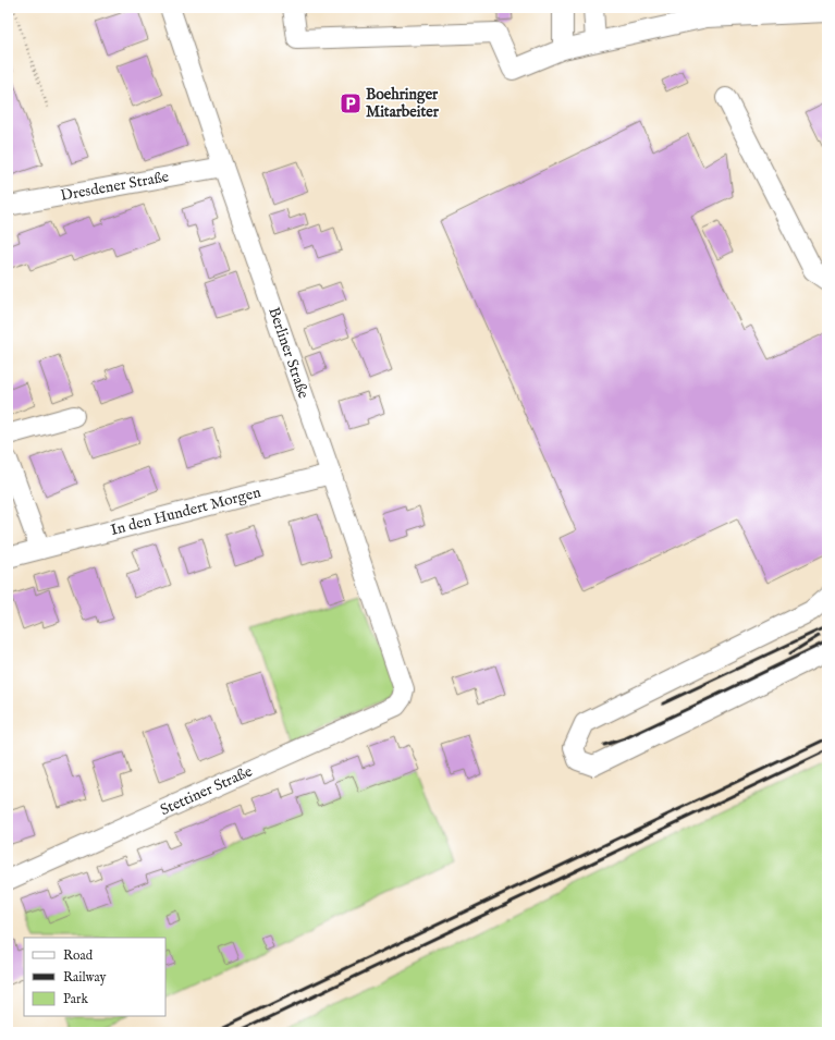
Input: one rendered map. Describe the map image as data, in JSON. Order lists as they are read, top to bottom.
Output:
{
  "streets": {
    "street": [
      "Dresdener Straße",
      "Berliner Straße",
      "In den Hundert Morgen",
      "Stettiner Straße"
    ]
  },
  "crossings": [
    ["Dresdener Straße", "Berliner Straße"],
    ["Berliner Straße", "In den Hundert Morgen"],
    ["Berliner Straße", "Stettiner Straße"]
  ],
  "places": {
    "parking": ["Boehringer Mitarbeiter"]
  },
  "legend": ["Road", "Railway", "Park"]
}
